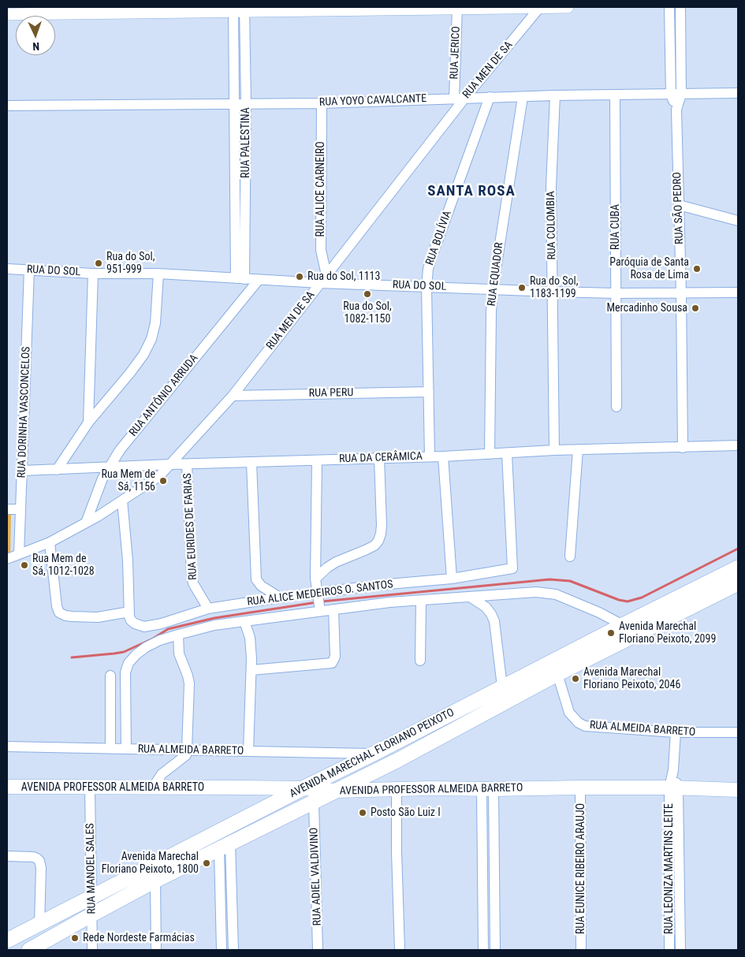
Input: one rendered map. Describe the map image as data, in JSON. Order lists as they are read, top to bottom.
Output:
{
  "streets": {
    "main road": ["AVENIDA MARECHAL FLORIANO PEIXOTO", "AVENIDA PROFESSOR ALMEIDA BARRETO"],
    "street": [
      "RUA JERICO",
      "RUA MEN DE SA",
      "RUA YOYO CAVALCANTE",
      "RUA PALESTINA",
      "RUA ALICE CARNEIRO",
      "RUA SÃO PEDRO",
      "RUA COLOMBIA",
      "RUA CUBA",
      "RUA BOLÍVIA",
      "RUA DO SOL",
      "RUA EQUADOR",
      "RUA PERU",
      "RUA ANTÔNIO ARRUDA",
      "RUA DORINHA VASCONCELOS",
      "RUA DA CERÂMICA",
      "RUA EURIDES DE FARIAS",
      "RUA ALICE MEDEIROS O. SANTOS",
      "RUA ALMEIDA BARRETO",
      "RUA MANOEL SALES",
      "RUA EUNICE RIBEIRO ARAUJO",
      "RUA LEONIZA MARTINS LEITE",
      "RUA ADIEL VALDIVINO"
    ]
  },
  "crossings": [
    ["RUA JERICO", "RUA MEN DE SA"],
    ["RUA JERICO", "RUA YOYO CAVALCANTE"],
    ["RUA MEN DE SA", "RUA YOYO CAVALCANTE"],
    ["RUA MEN DE SA", "RUA ALICE CARNEIRO"],
    ["RUA MEN DE SA", "RUA DO SOL"],
    ["RUA MEN DE SA", "RUA PERU"],
    ["RUA MEN DE SA", "RUA ANTÔNIO ARRUDA"],
    ["RUA MEN DE SA", "RUA DORINHA VASCONCELOS"],
    ["RUA MEN DE SA", "RUA DA CERÂMICA"],
    ["RUA YOYO CAVALCANTE", "RUA PALESTINA"],
    ["RUA YOYO CAVALCANTE", "RUA ALICE CARNEIRO"],
    ["RUA YOYO CAVALCANTE", "RUA SÃO PEDRO"],
    ["RUA YOYO CAVALCANTE", "RUA COLOMBIA"],
    ["RUA YOYO CAVALCANTE", "RUA CUBA"],
    ["RUA YOYO CAVALCANTE", "RUA BOLÍVIA"],
    ["RUA YOYO CAVALCANTE", "RUA EQUADOR"],
    ["RUA PALESTINA", "RUA DO SOL"],
    ["RUA ALICE CARNEIRO", "RUA DO SOL"],
    ["RUA SÃO PEDRO", "RUA DO SOL"],
    ["RUA SÃO PEDRO", "RUA DA CERÂMICA"],
    ["RUA COLOMBIA", "RUA DO SOL"],
    ["RUA COLOMBIA", "RUA DA CERÂMICA"],
    ["RUA CUBA", "RUA DO SOL"],
    ["RUA BOLÍVIA", "RUA DO SOL"],
    ["RUA BOLÍVIA", "RUA PERU"],
    ["RUA BOLÍVIA", "RUA DA CERÂMICA"],
    ["RUA DO SOL", "RUA EQUADOR"],
    ["RUA DO SOL", "RUA ANTÔNIO ARRUDA"],
    ["RUA DO SOL", "RUA DORINHA VASCONCELOS"],
    ["RUA EQUADOR", "RUA DA CERÂMICA"],
    ["RUA ANTÔNIO ARRUDA", "RUA DA CERÂMICA"],
    ["RUA DORINHA VASCONCELOS", "RUA DA CERÂMICA"],
    ["RUA DA CERÂMICA", "RUA EURIDES DE FARIAS"],
    ["RUA DA CERÂMICA", "RUA ALICE MEDEIROS O. SANTOS"],
    ["RUA EURIDES DE FARIAS", "RUA ALICE MEDEIROS O. SANTOS"],
    ["RUA ALICE MEDEIROS O. SANTOS", "RUA ALMEIDA BARRETO"],
    ["RUA ALICE MEDEIROS O. SANTOS", "AVENIDA MARECHAL FLORIANO PEIXOTO"],
    ["RUA ALMEIDA BARRETO", "AVENIDA MARECHAL FLORIANO PEIXOTO"],
    ["AVENIDA MARECHAL FLORIANO PEIXOTO", "AVENIDA PROFESSOR ALMEIDA BARRETO"],
    ["AVENIDA MARECHAL FLORIANO PEIXOTO", "RUA MANOEL SALES"],
    ["AVENIDA MARECHAL FLORIANO PEIXOTO", "RUA ADIEL VALDIVINO"],
    ["AVENIDA PROFESSOR ALMEIDA BARRETO", "RUA MANOEL SALES"],
    ["AVENIDA PROFESSOR ALMEIDA BARRETO", "RUA EUNICE RIBEIRO ARAUJO"],
    ["AVENIDA PROFESSOR ALMEIDA BARRETO", "RUA LEONIZA MARTINS LEITE"]
  ],
  "districts": ["SANTA ROSA"],
  "places": [
    "Rua do Sol, 951-999",
    "Paróquia de Santa Rosa de Lima",
    "Rua do Sol, 1113",
    "Rua do Sol, 1183-1199",
    "Rua do Sol, 1082-1150",
    "Mercadinho Sousa",
    "Rua Mem de Sá, 1156",
    "Rua Mem de Sá, 1012-1028",
    "Avenida Marechal Floriano Peixoto, 2099",
    "Avenida Marechal Floriano Peixoto, 2046",
    "Posto São Luiz I",
    "Avenida Marechal Floriano Peixoto, 1800",
    "Rede Nordeste Farmácias"
  ],
  "north": "bottom"
}
